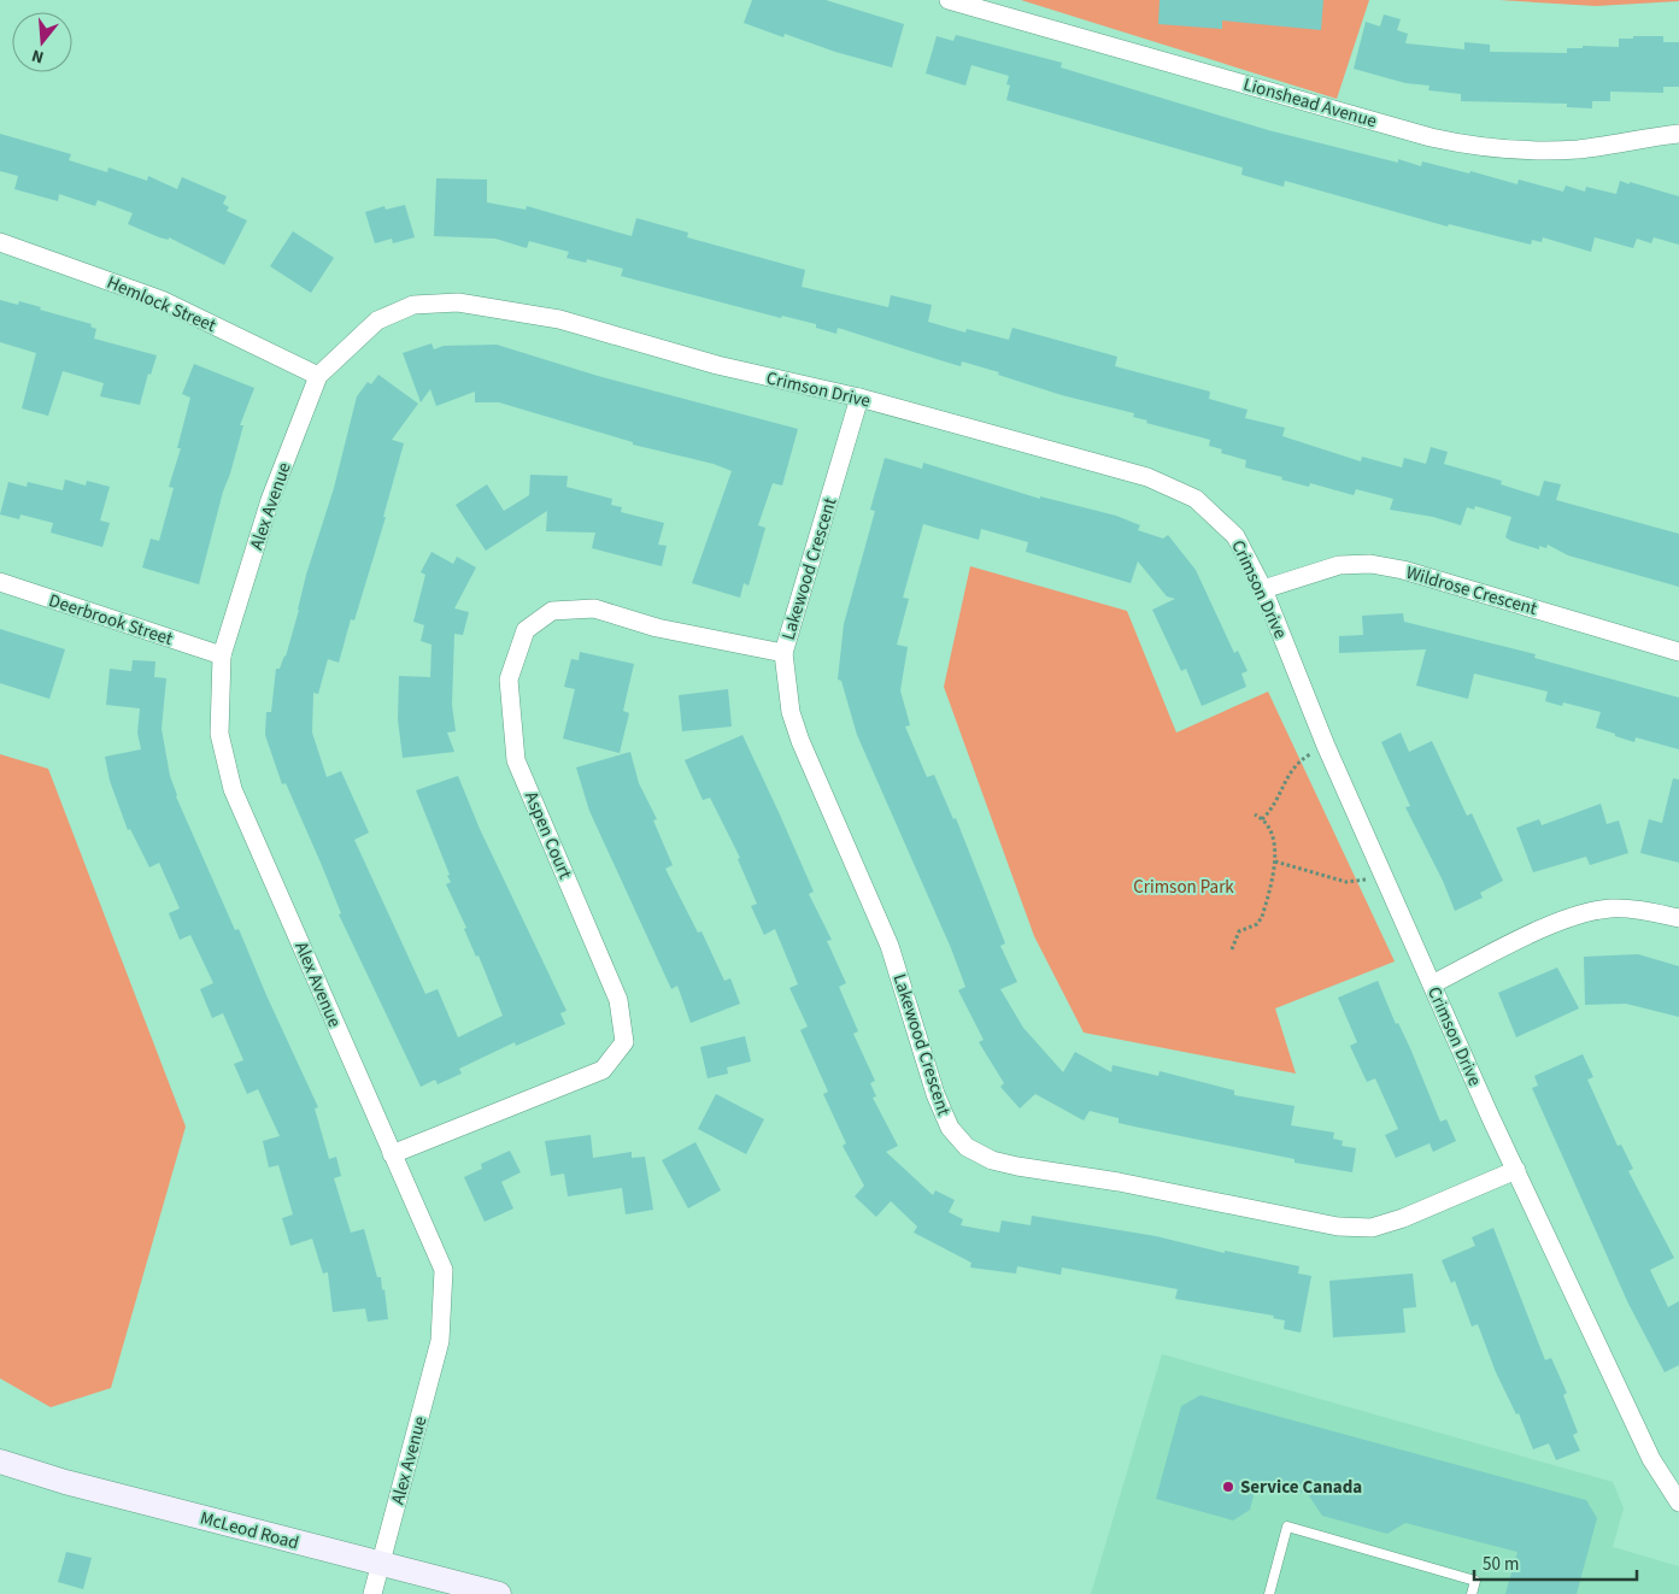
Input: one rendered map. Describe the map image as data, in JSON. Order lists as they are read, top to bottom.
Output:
{
  "streets": {
    "main road": ["McLeod Road"],
    "street": [
      "Lionshead Avenue",
      "Hemlock Street",
      "Crimson Drive",
      "Alex Avenue",
      "Lakewood Crescent",
      "Wildrose Crescent",
      "Deerbrook Street",
      "Aspen Court"
    ]
  },
  "crossings": [
    ["Hemlock Street", "Crimson Drive"],
    ["Hemlock Street", "Alex Avenue"],
    ["Crimson Drive", "Alex Avenue"],
    ["Crimson Drive", "Lakewood Crescent"],
    ["Crimson Drive", "Wildrose Crescent"],
    ["Alex Avenue", "Deerbrook Street"],
    ["Alex Avenue", "Aspen Court"],
    ["Alex Avenue", "McLeod Road"],
    ["Lakewood Crescent", "Aspen Court"]
  ],
  "parks": ["Crimson Park"],
  "places": ["Service Canada"],
  "scale_bar": "50 m",
  "north": "bottom"
}
